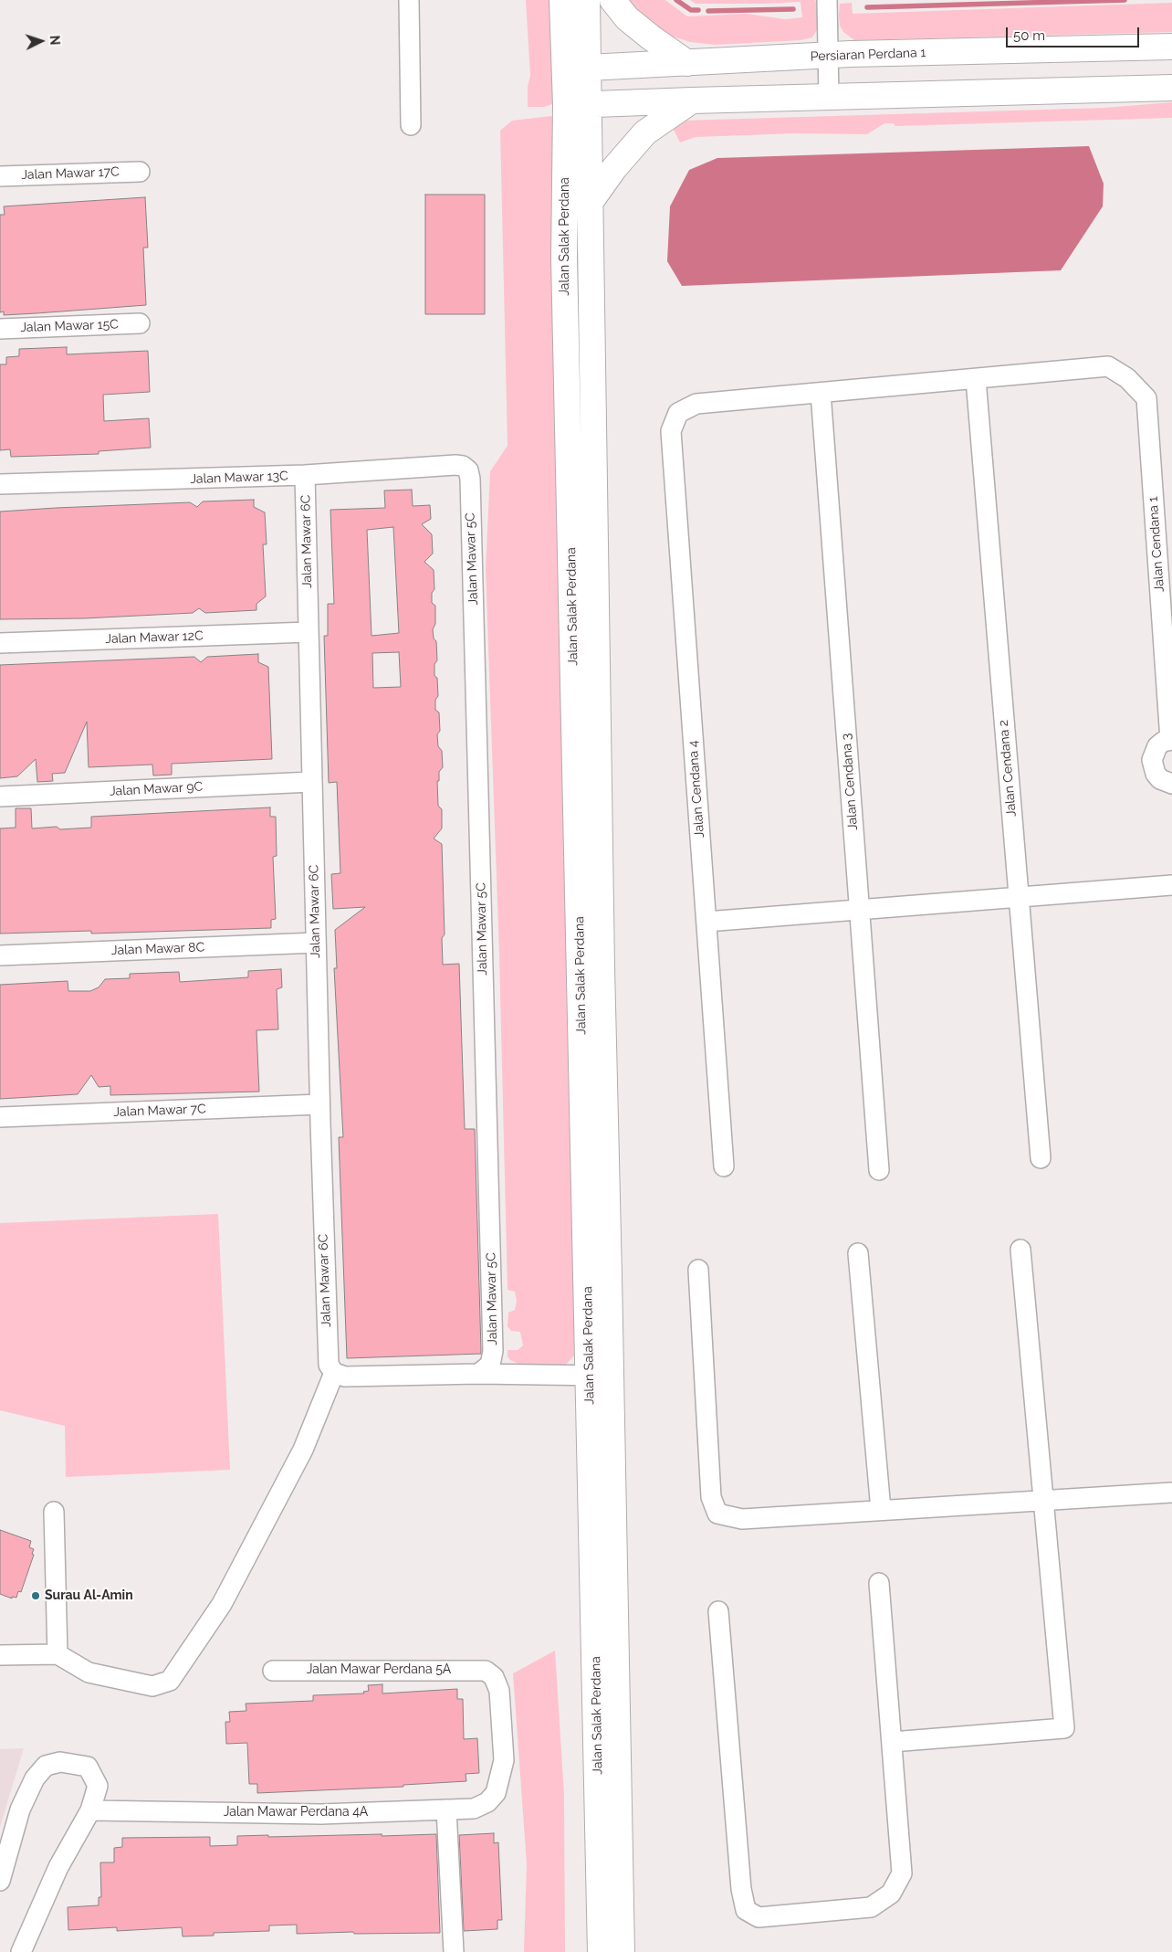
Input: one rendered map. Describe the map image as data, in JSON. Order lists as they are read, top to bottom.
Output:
{
  "streets": {
    "street": [
      "Persiaran Perdana 1",
      "Jalan Mawar 17C",
      "Jalan Salak Perdana",
      "Jalan Mawar 15C",
      "Jalan Mawar 13C",
      "Jalan Mawar 6C",
      "Jalan Cendana 1",
      "Jalan Mawar 5C",
      "Jalan Mawar 12C",
      "Jalan Cendana 2",
      "Jalan Cendana 3",
      "Jalan Mawar 9C",
      "Jalan Cendana 4",
      "Jalan Mawar 8C",
      "Jalan Mawar 7C",
      "Jalan Mawar Perdana 5A",
      "Jalan Mawar Perdana 4A"
    ]
  },
  "crossings": [
    ["Persiaran Perdana 1", "Jalan Salak Perdana"],
    ["Jalan Mawar 13C", "Jalan Mawar 6C"],
    ["Jalan Mawar 13C", "Jalan Mawar 5C"],
    ["Jalan Mawar 6C", "Jalan Mawar 12C"],
    ["Jalan Mawar 6C", "Jalan Mawar 9C"],
    ["Jalan Mawar 6C", "Jalan Mawar 8C"],
    ["Jalan Mawar 6C", "Jalan Mawar 7C"],
    ["Jalan Cendana 1", "Jalan Cendana 2"],
    ["Jalan Cendana 3", "Jalan Cendana 4"],
    ["Jalan Mawar Perdana 5A", "Jalan Mawar Perdana 4A"]
  ],
  "places": ["Surau Al-Amin"],
  "scale_bar": "50 m",
  "north": "right"
}
